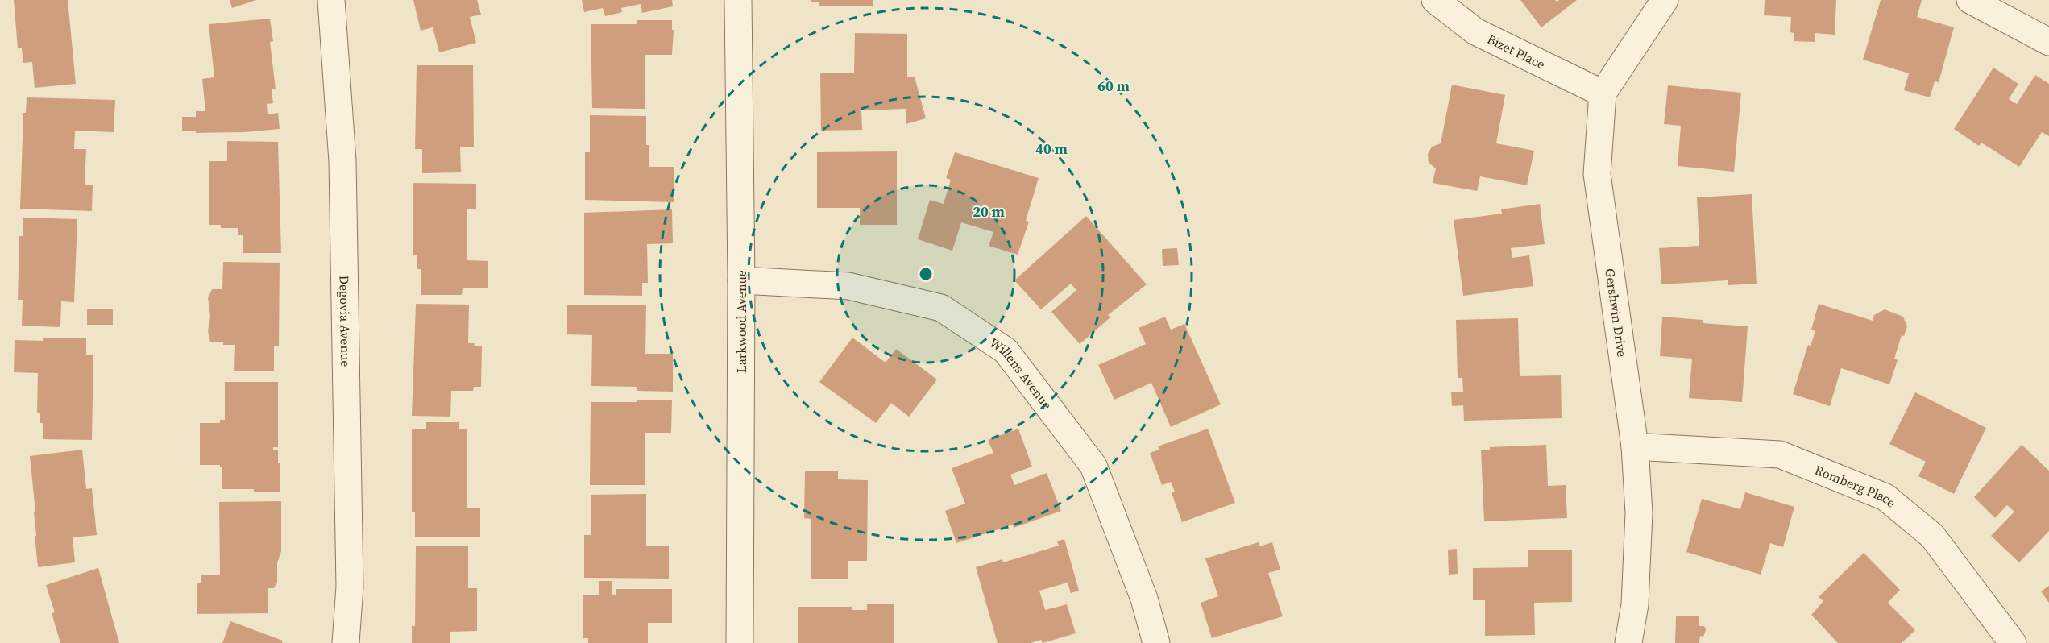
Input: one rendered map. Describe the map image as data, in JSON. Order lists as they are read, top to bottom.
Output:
{
  "streets": {
    "street": [
      "Bizet Place",
      "Gershwin Drive",
      "Degovia Avenue",
      "Larkwood Avenue",
      "Willens Avenue",
      "Romberg Place"
    ]
  },
  "crossings": [
    ["Bizet Place", "Gershwin Drive"],
    ["Gershwin Drive", "Romberg Place"],
    ["Larkwood Avenue", "Willens Avenue"]
  ],
  "rings": ["60 m", "40 m", "20 m"]
}
